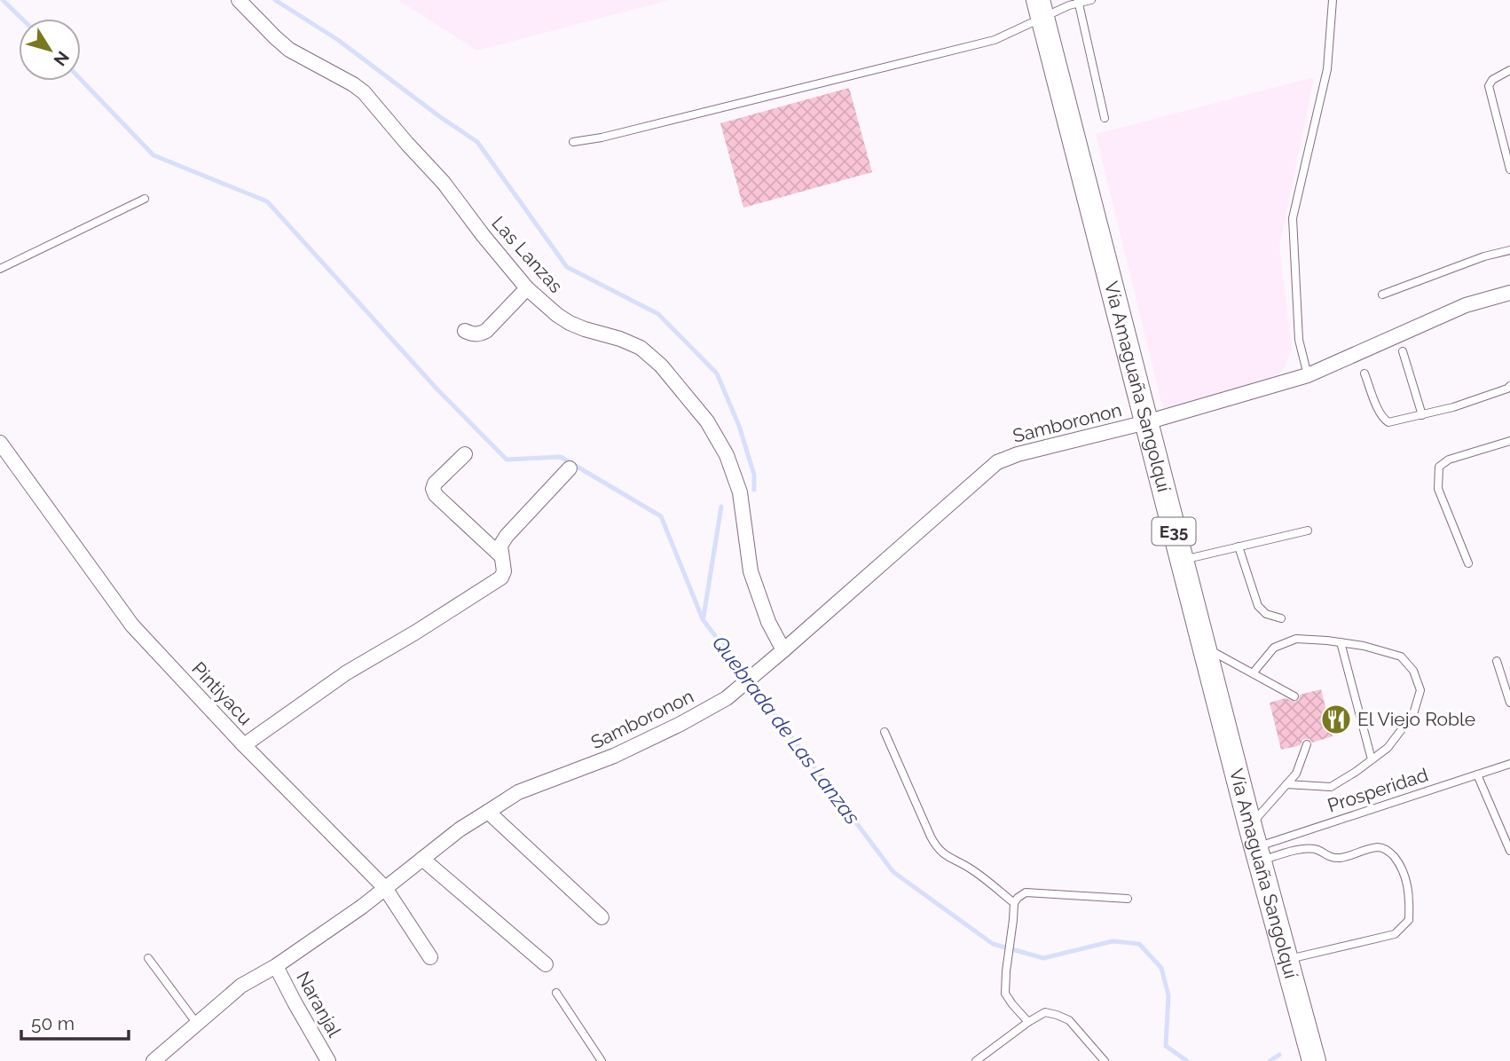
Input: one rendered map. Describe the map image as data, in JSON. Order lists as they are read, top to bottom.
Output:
{
  "streets": {
    "highway": ["Vía Amaguaña Sangolquí", "E35"],
    "street": [
      "Las Lanzas",
      "Samboronon",
      "Pintiyacu",
      "Naranjal"
    ],
    "lane": ["Prosperidad"]
  },
  "crossings": [
    ["Las Lanzas", "Samboronon"],
    ["Vía Amaguaña Sangolquí", "Samboronon"],
    ["Vía Amaguaña Sangolquí", "Prosperidad"],
    ["Samboronon", "Pintiyacu"],
    ["Samboronon", "Naranjal"]
  ],
  "water": ["Quebrada de Las Lanzas"],
  "places": {
    "restaurant": ["El Viejo Roble"]
  },
  "scale_bar": "50 m",
  "north": "bottom right"
}
